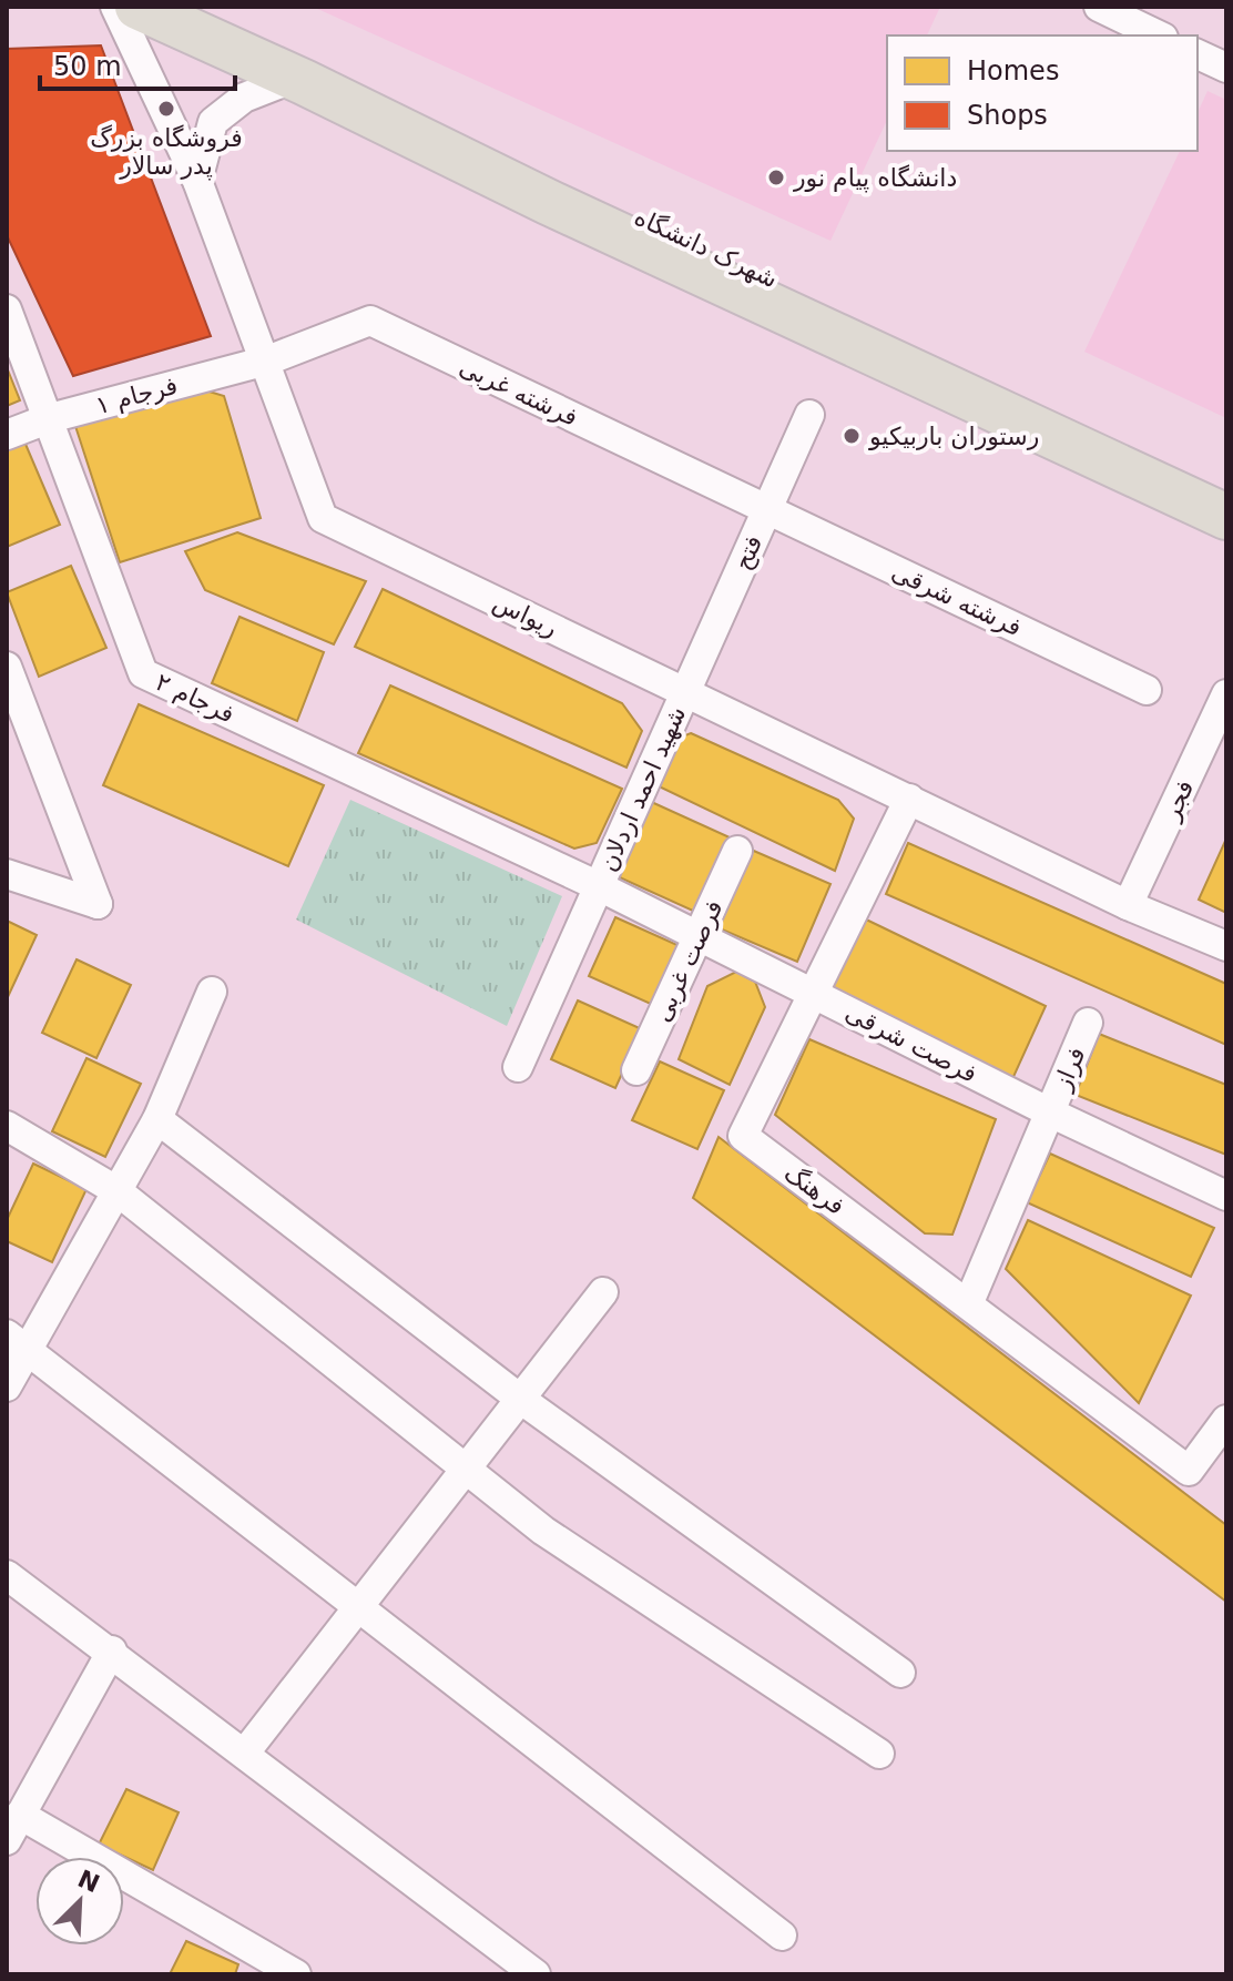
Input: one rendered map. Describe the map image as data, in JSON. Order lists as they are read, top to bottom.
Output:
{
  "streets": {
    "main road": ["شهرک دانشگاه"],
    "street": [
      "فرشته غربی",
      "فرجام ۱",
      "فتح",
      "فرشته شرقی",
      "ریواس",
      "فرجام ۲",
      "شهید احمد اردلان",
      "فجر",
      "فرصت غربی",
      "فرصت شرقی",
      "فراز",
      "فرهنگ"
    ]
  },
  "crossings": [
    ["فرشته غربی", "فرجام ۱"],
    ["فرشته غربی", "فتح"],
    ["فرشته غربی", "فرشته شرقی"],
    ["فرشته غربی", "ریواس"],
    ["فرجام ۱", "ریواس"],
    ["فرجام ۱", "فرجام ۲"],
    ["فتح", "فرشته شرقی"],
    ["فتح", "ریواس"],
    ["فتح", "شهید احمد اردلان"],
    ["ریواس", "شهید احمد اردلان"],
    ["ریواس", "فجر"],
    ["ریواس", "فرهنگ"],
    ["فرجام ۲", "شهید احمد اردلان"],
    ["فرجام ۲", "فرصت شرقی"],
    ["شهید احمد اردلان", "فرصت شرقی"],
    ["فرصت غربی", "فرصت شرقی"],
    ["فرصت شرقی", "فراز"],
    ["فرصت شرقی", "فرهنگ"],
    ["فراز", "فرهنگ"]
  ],
  "places": ["فروشگاه بزرگ پدر سالار", "دانشگاه پیام نور", "رستوران باربیکیو"],
  "legend": ["Homes", "Shops"],
  "scale_bar": "50 m",
  "north": "top right"
}
